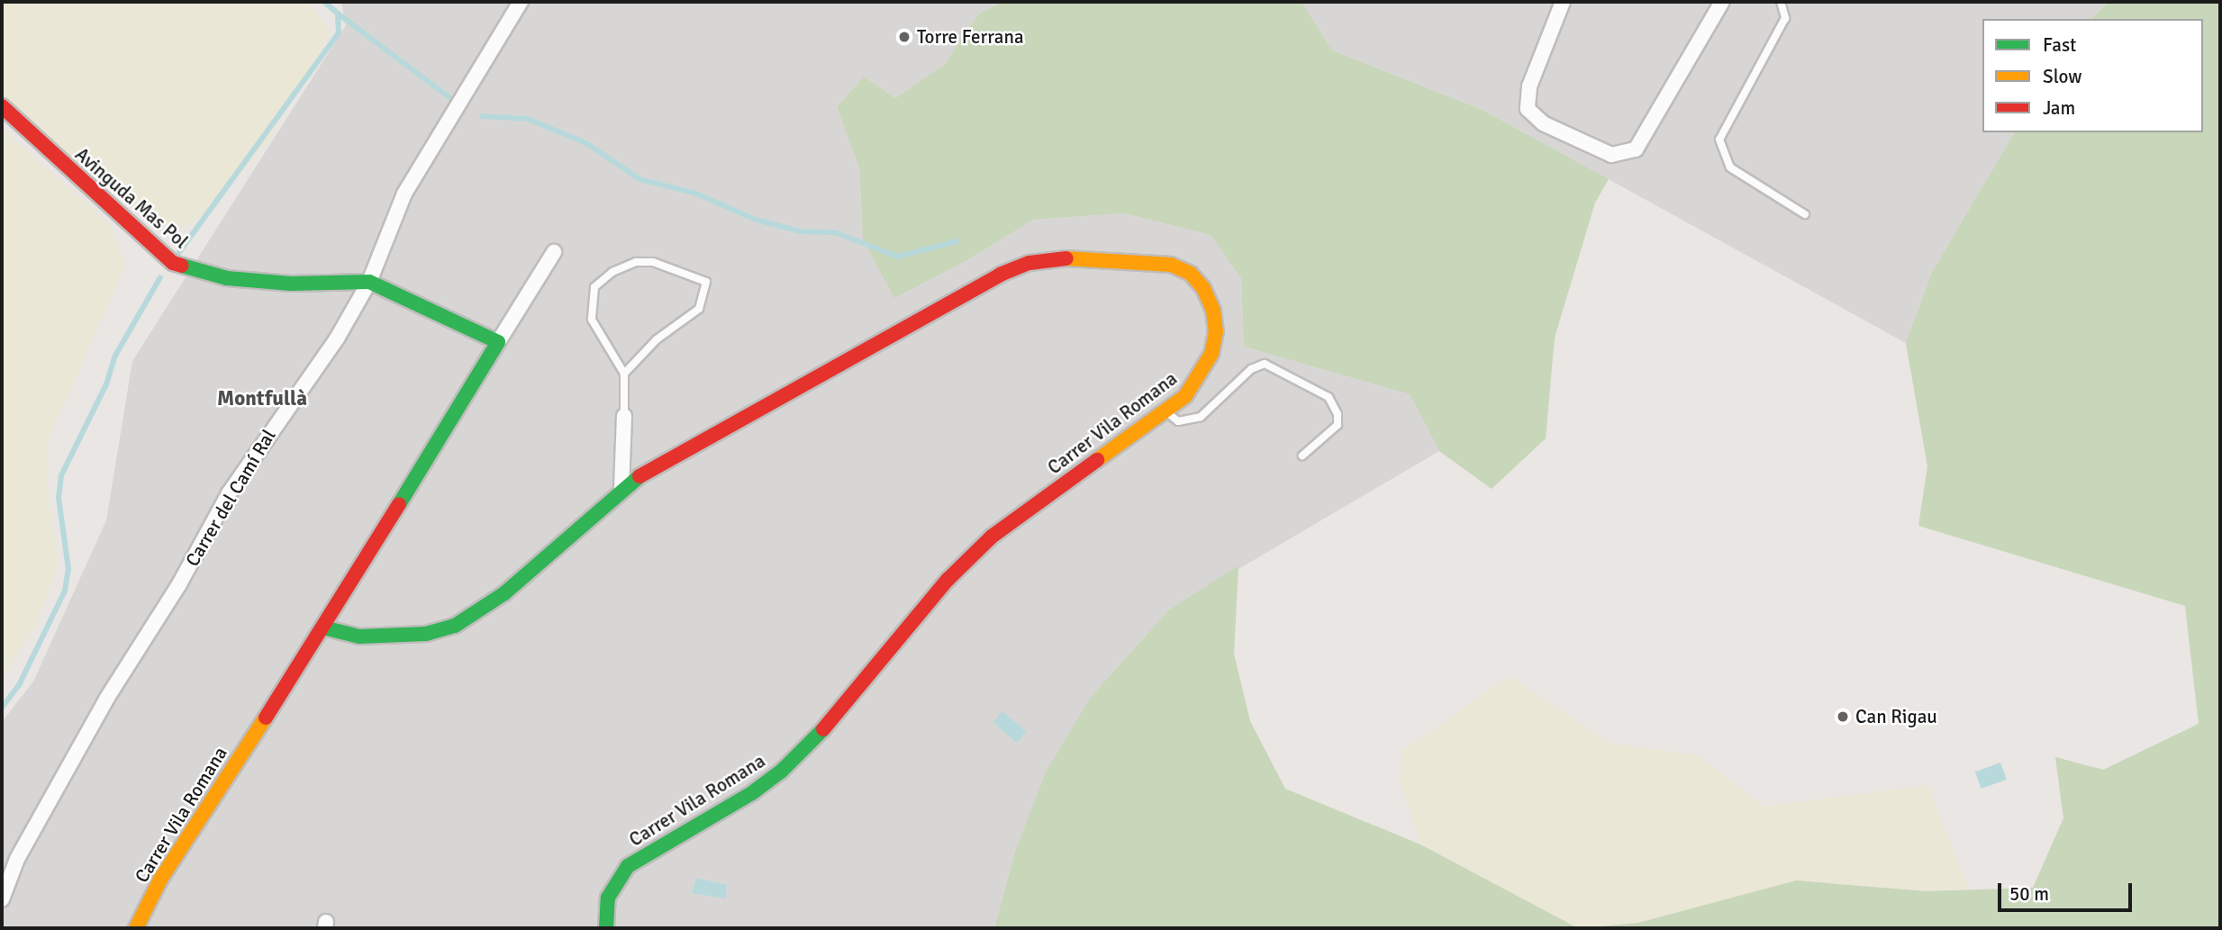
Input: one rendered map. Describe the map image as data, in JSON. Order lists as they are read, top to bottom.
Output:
{
  "streets": {
    "street": ["Avinguda Mas Pol", "Carrer Vila Romana", "Carrer del Camí Ral"]
  },
  "crossings": [
    ["Avinguda Mas Pol", "Carrer del Camí Ral"]
  ],
  "districts": ["Montfullà"],
  "places": ["Torre Ferrana", "Can Rigau"],
  "legend": ["Fast", "Slow", "Jam"],
  "scale_bar": "50 m"
}
